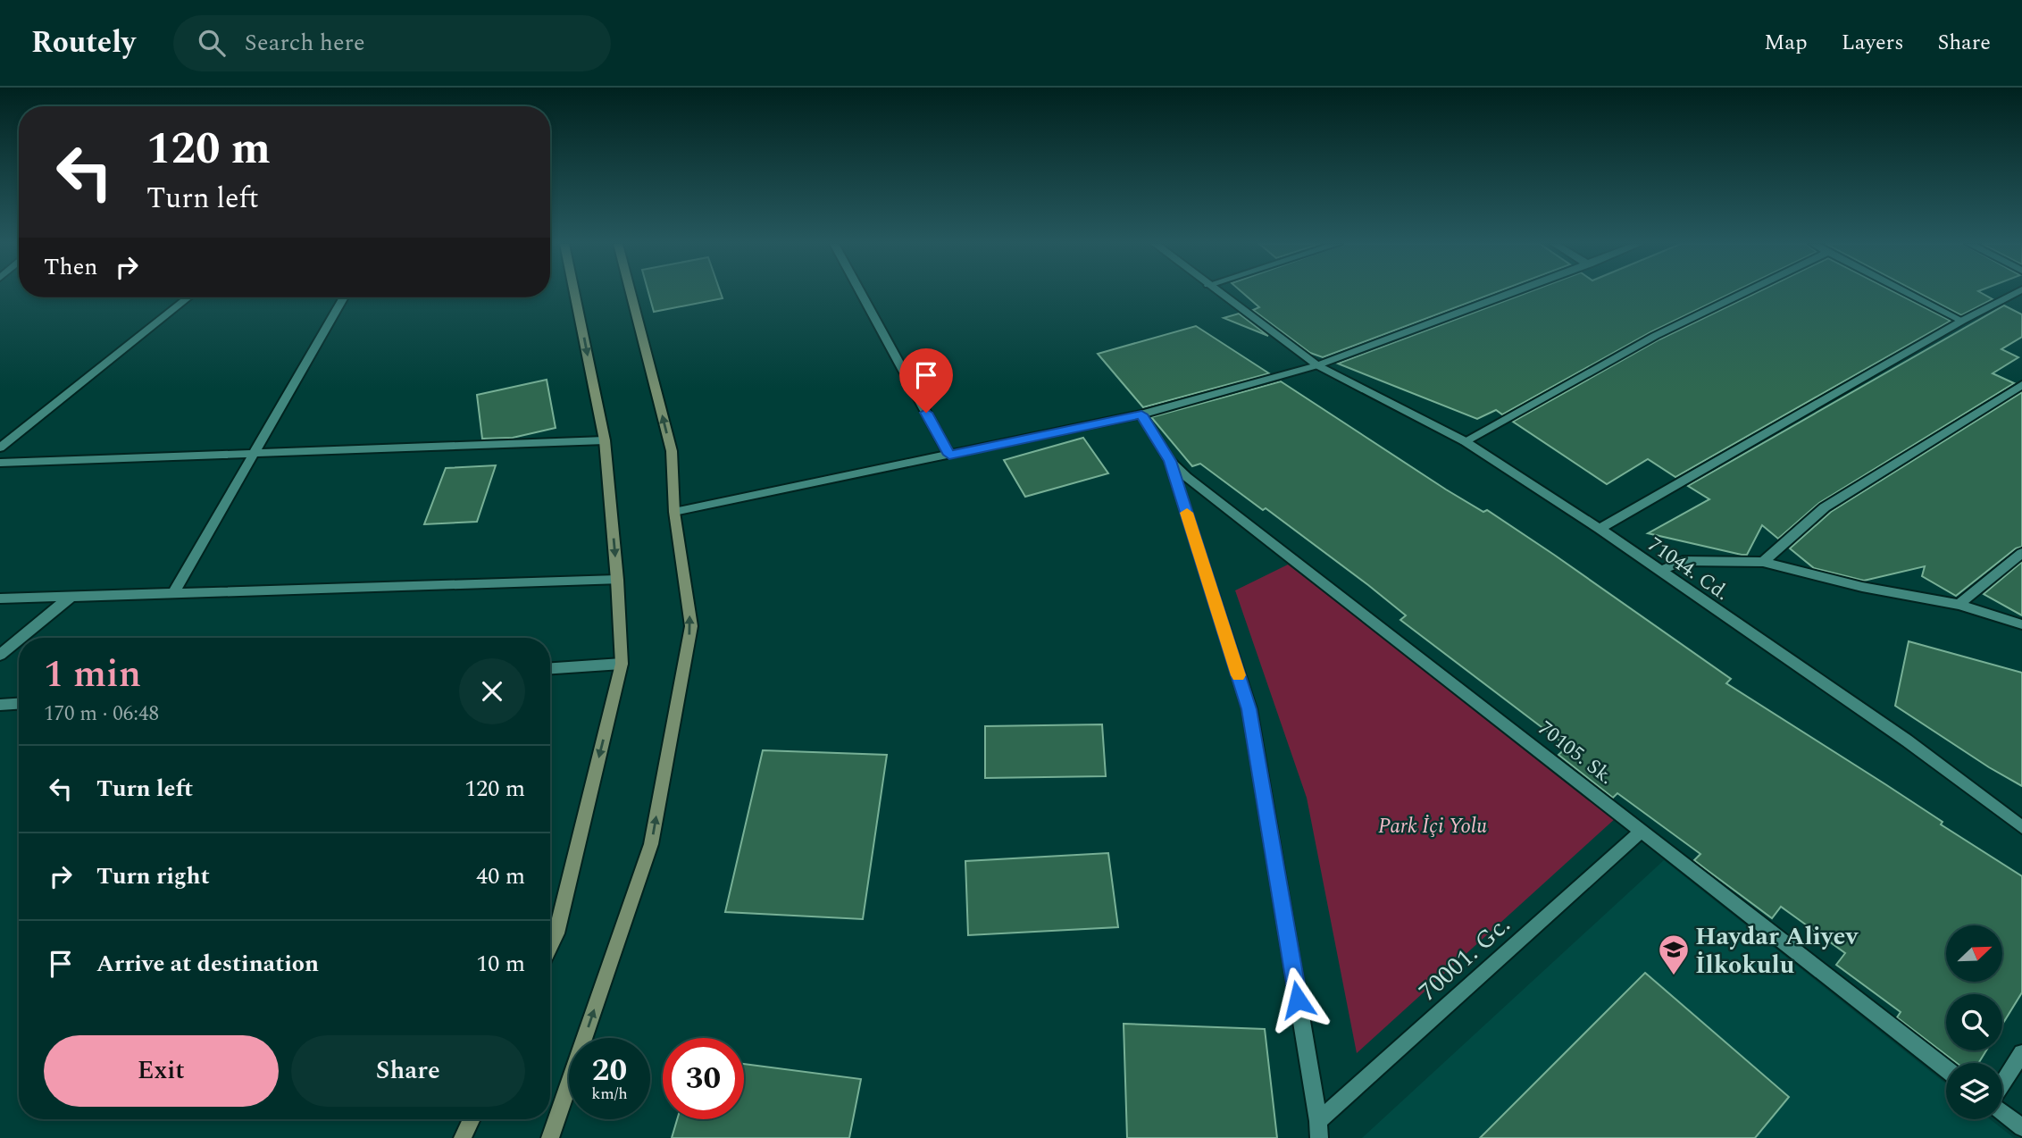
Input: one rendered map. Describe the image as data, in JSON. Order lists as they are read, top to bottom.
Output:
{
  "streets": {
    "street": ["71044. Cd.", "70105. Sk.", "70001. Gc."]
  },
  "crossings": [
    ["70105. Sk.", "70001. Gc."]
  ],
  "parks": ["Park İçi Yolu"],
  "places": {
    "school or university": ["Haydar Aliyev İlkokulu"]
  },
  "north": "top right",
  "page": {
    "header": "Routely",
    "search": "Search here",
    "nav": ["Map", "Layers", "Share"],
    "turn": ["120 m", "Turn left"],
    "then": "Then",
    "heading": ["1 min", "170 m · 06:48"],
    "list": [
      {
        "name": "Turn left",
        "value": "120 m"
      },
      {
        "name": "Turn right",
        "value": "40 m"
      },
      {
        "name": "Arrive at destination",
        "value": "10 m"
      }
    ],
    "buttons": ["Exit", "Share"],
    "speed": "20 km/h",
    "limit": "30"
  }
}
